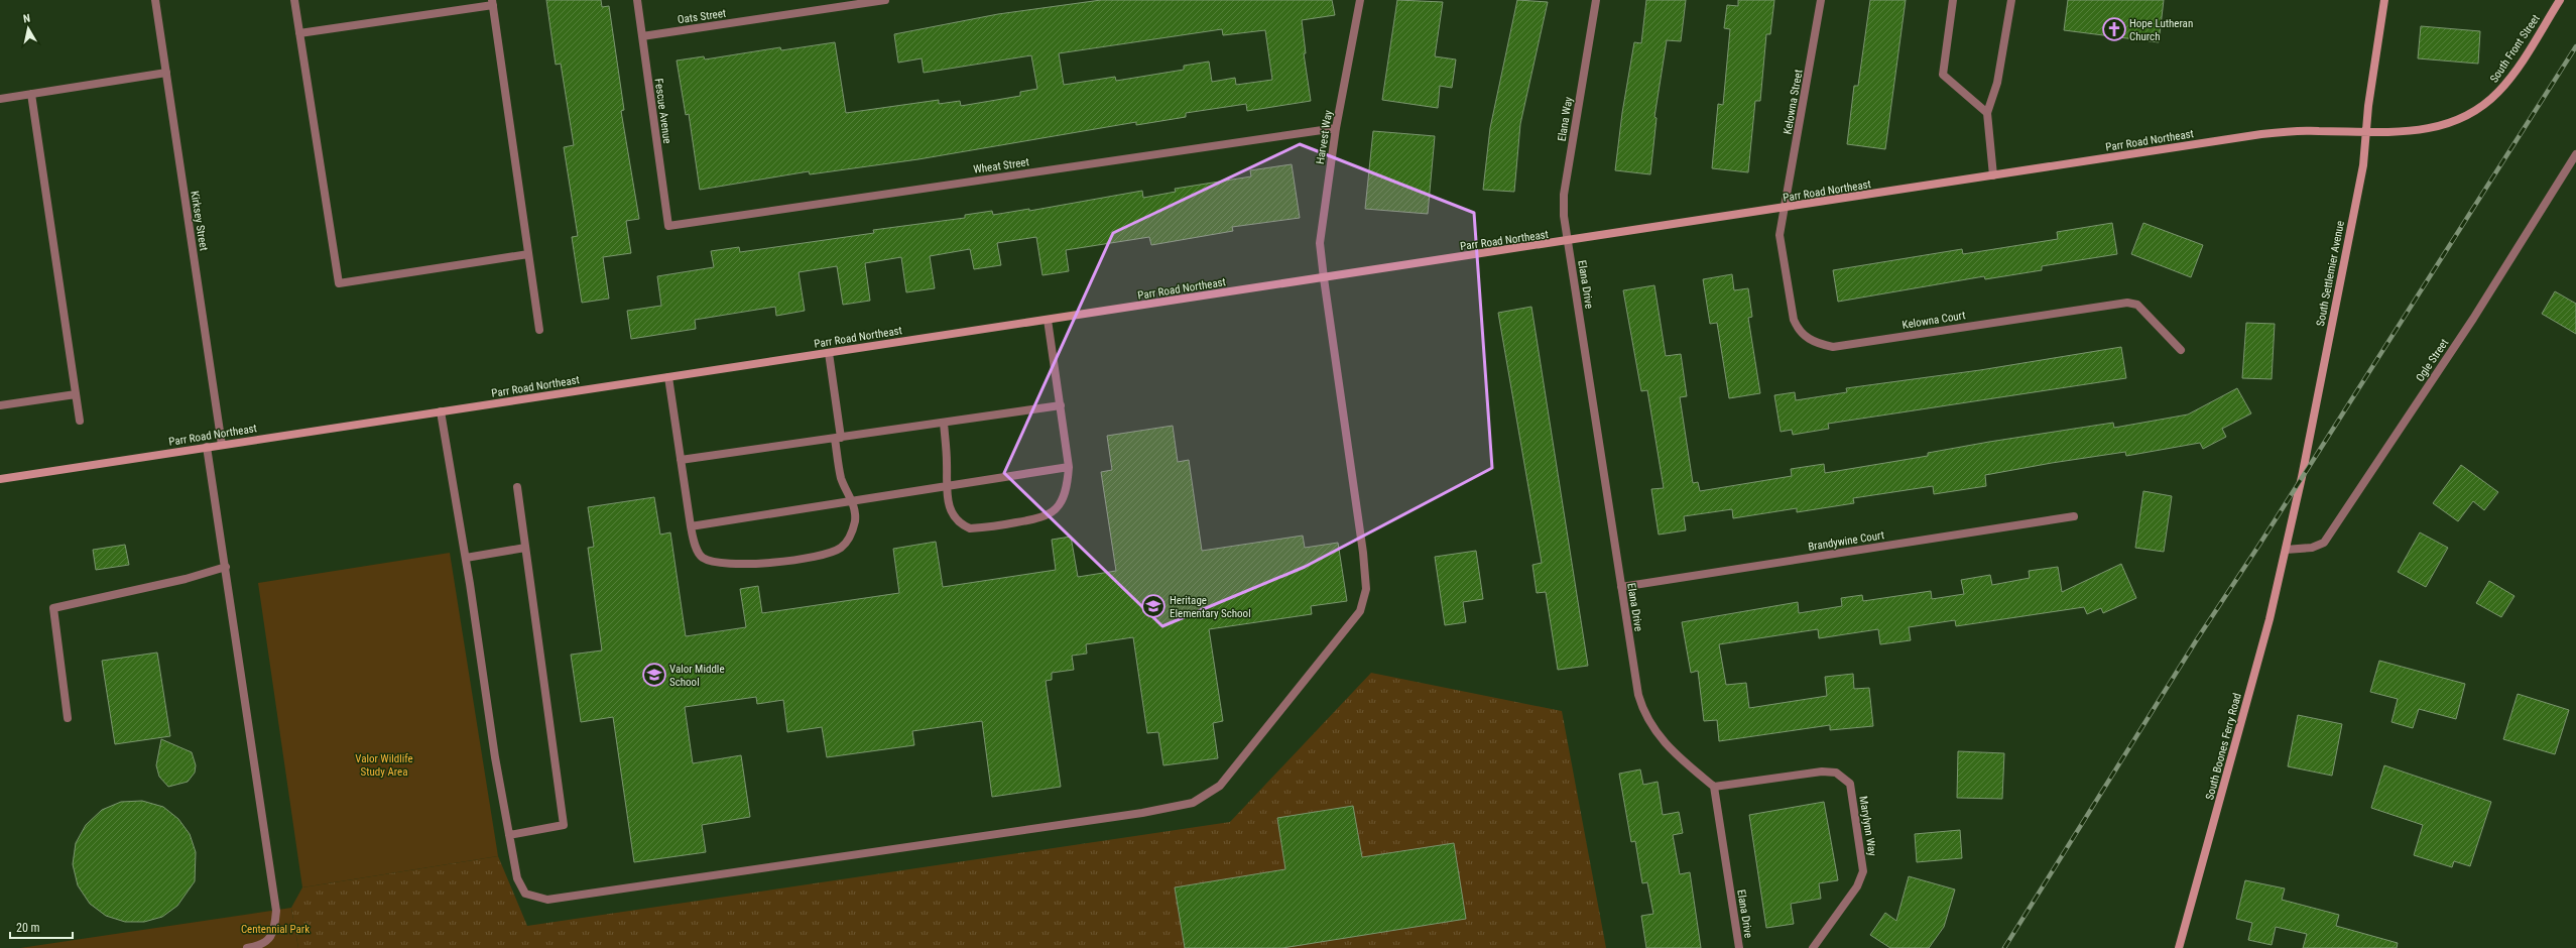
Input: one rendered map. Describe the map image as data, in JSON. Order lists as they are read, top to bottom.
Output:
{
  "streets": {
    "main road": [
      "South Front Street",
      "Parr Road Northeast",
      "South Settlemier Avenue",
      "South Boones Ferry Road"
    ],
    "street": [
      "Oats Street",
      "Kelowna Street",
      "Fescue Avenue",
      "Elana Way",
      "Harvest Way",
      "Wheat Street",
      "Kirksey Street",
      "Elana Drive",
      "Kelowna Court",
      "Ogle Street",
      "Brandywine Court",
      "Marylynn Way"
    ]
  },
  "crossings": [
    ["Oats Street", "Fescue Avenue"],
    ["South Front Street", "Parr Road Northeast"],
    ["South Front Street", "South Settlemier Avenue"],
    ["Kelowna Street", "Parr Road Northeast"],
    ["Kelowna Street", "Kelowna Court"],
    ["Fescue Avenue", "Wheat Street"],
    ["Elana Way", "Parr Road Northeast"],
    ["Elana Way", "Elana Drive"],
    ["Harvest Way", "Parr Road Northeast"],
    ["Harvest Way", "Wheat Street"],
    ["Parr Road Northeast", "Kirksey Street"],
    ["Parr Road Northeast", "South Settlemier Avenue"],
    ["Parr Road Northeast", "Elana Drive"],
    ["Parr Road Northeast", "Kelowna Court"],
    ["South Settlemier Avenue", "Ogle Street"],
    ["South Settlemier Avenue", "South Boones Ferry Road"],
    ["Elana Drive", "Brandywine Court"],
    ["Elana Drive", "Marylynn Way"],
    ["Ogle Street", "South Boones Ferry Road"]
  ],
  "parks": ["Valor Wildlife Study Area", "Centennial Park"],
  "places": {
    "church": ["Hope Lutheran Church"],
    "school or university": ["Heritage Elementary School", "Valor Middle School"]
  },
  "scale_bar": "20 m",
  "north": "top"
}
